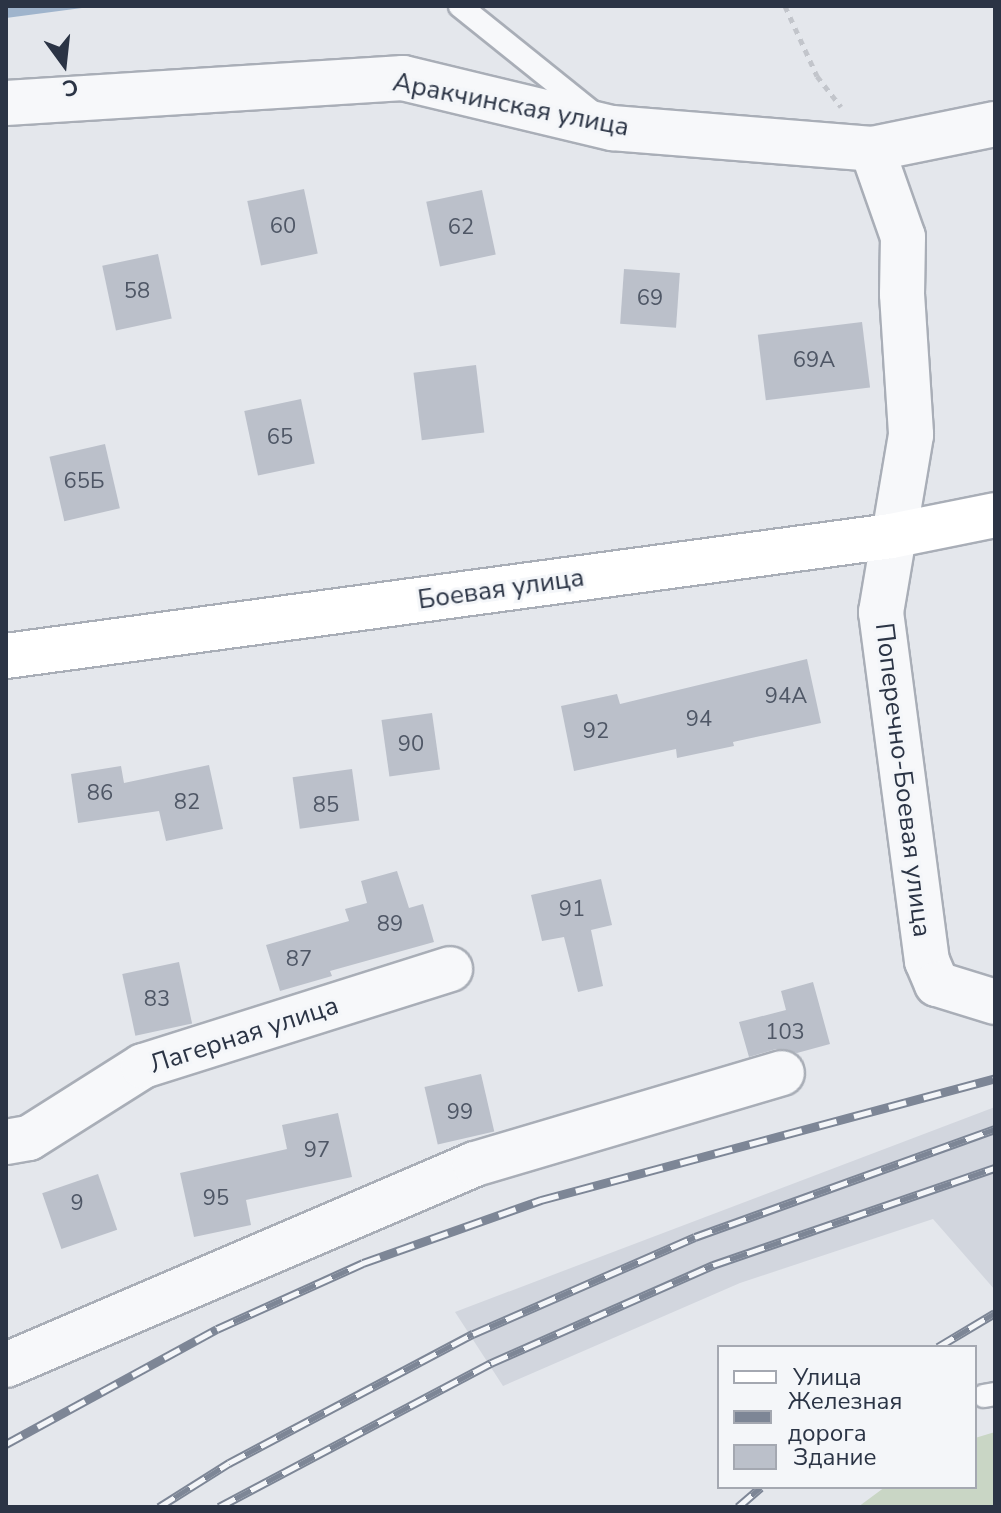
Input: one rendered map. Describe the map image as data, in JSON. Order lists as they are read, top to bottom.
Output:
{
  "streets": {
    "main road": ["Боевая улица"],
    "street": ["Аракчинская улица", "Поперечно-Боевая улица", "Лагерная улица"]
  },
  "crossings": [
    ["Аракчинская улица", "Поперечно-Боевая улица"],
    ["Боевая улица", "Поперечно-Боевая улица"]
  ],
  "house_numbers": [
    "60",
    "62",
    "58",
    "69",
    "69А",
    "65",
    "65Б",
    "94А",
    "94",
    "92",
    "90",
    "86",
    "82",
    "85",
    "91",
    "89",
    "87",
    "83",
    "103",
    "99",
    "97",
    "95",
    "9"
  ],
  "legend": ["Улица", "Железная дорога", "Здание"],
  "north": "bottom"
}
